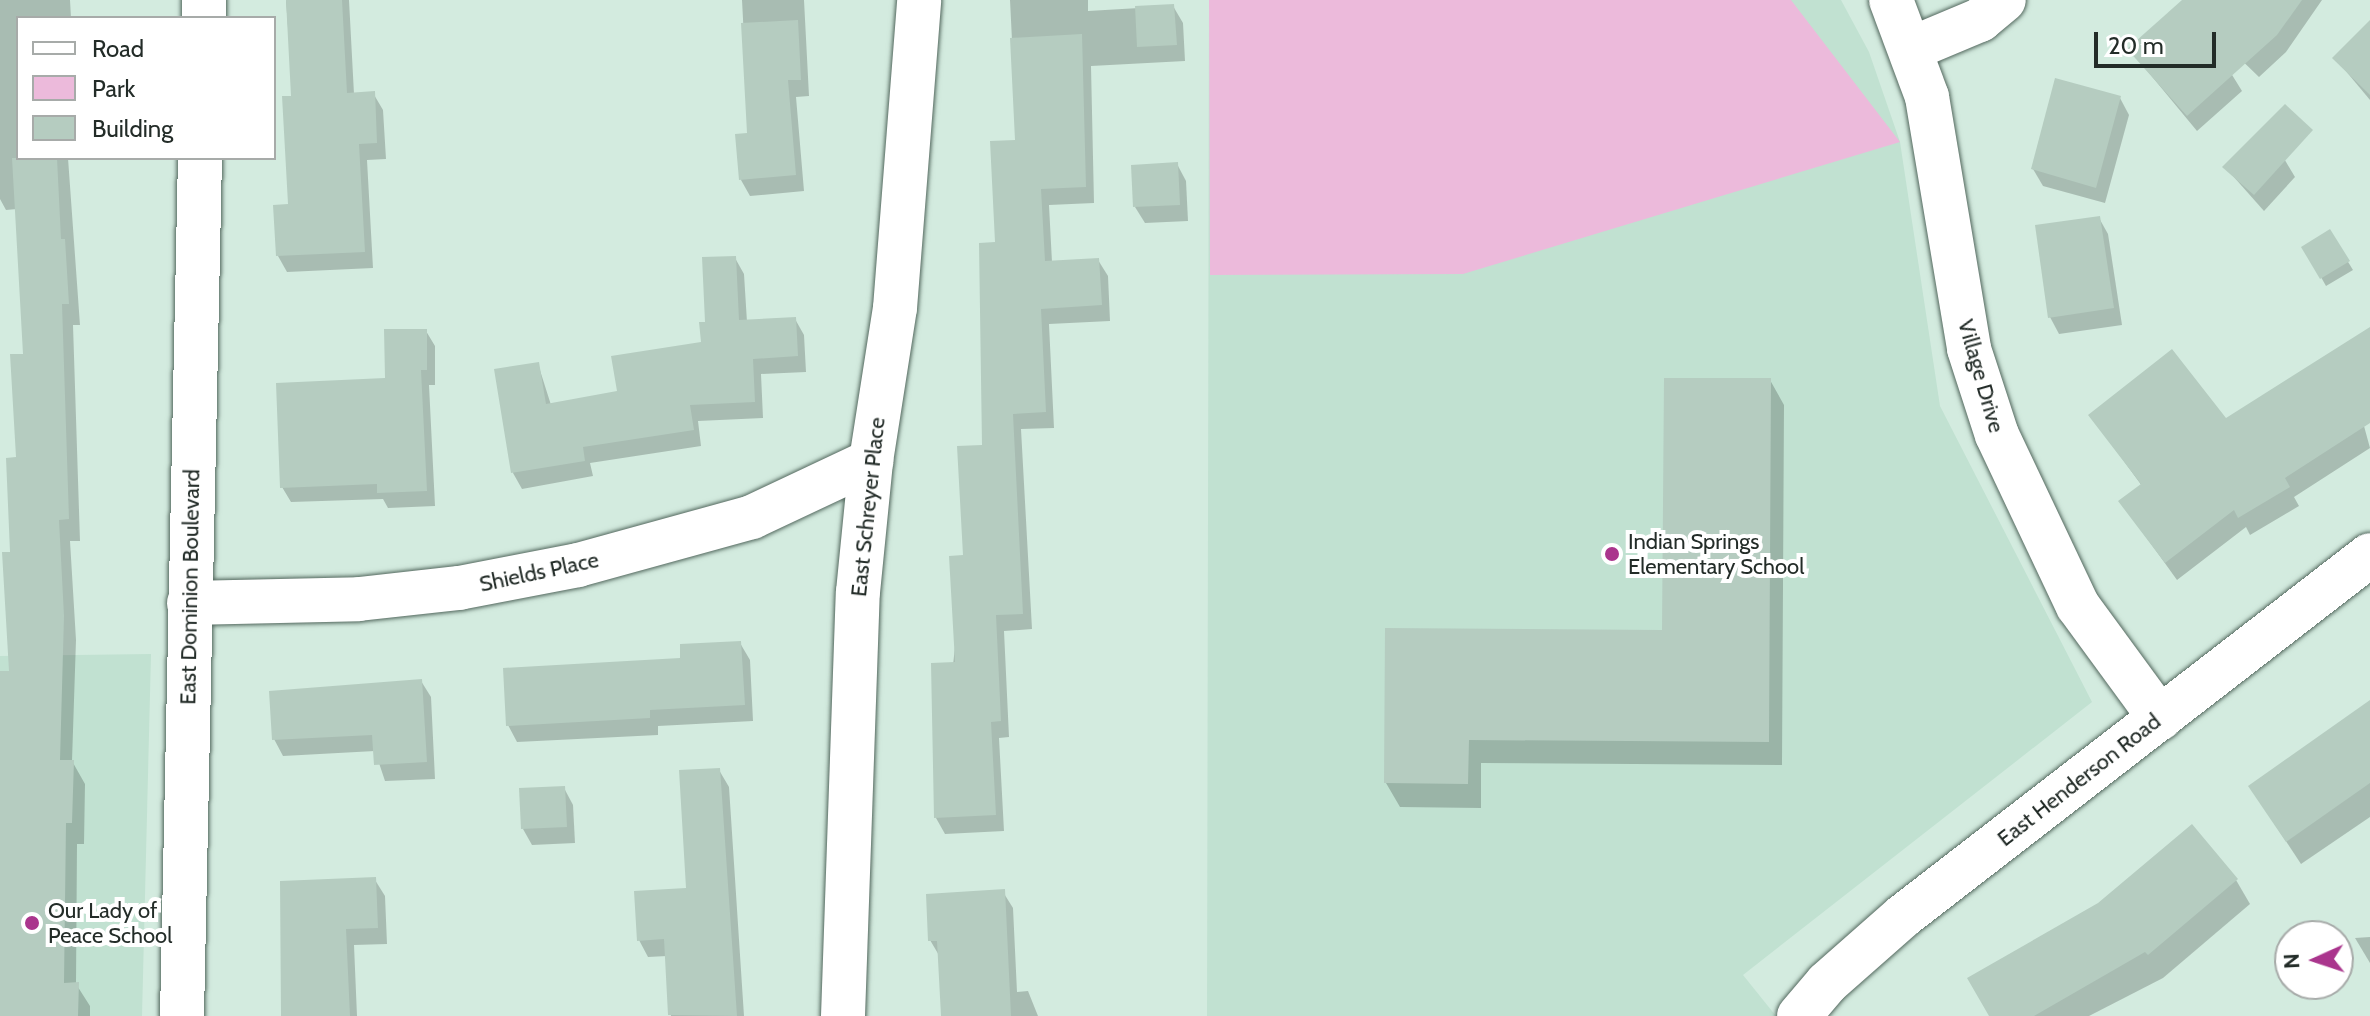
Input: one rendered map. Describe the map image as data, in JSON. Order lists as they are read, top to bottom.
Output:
{
  "streets": {
    "street": [
      "Village Drive",
      "East Schreyer Place",
      "Shields Place",
      "East Dominion Boulevard",
      "East Henderson Road"
    ]
  },
  "crossings": [
    ["Village Drive", "East Henderson Road"],
    ["East Schreyer Place", "Shields Place"],
    ["Shields Place", "East Dominion Boulevard"]
  ],
  "places": ["Indian Springs Elementary School", "Our Lady of Peace School"],
  "legend": ["Road", "Park", "Building"],
  "scale_bar": "20 m",
  "north": "left"
}
